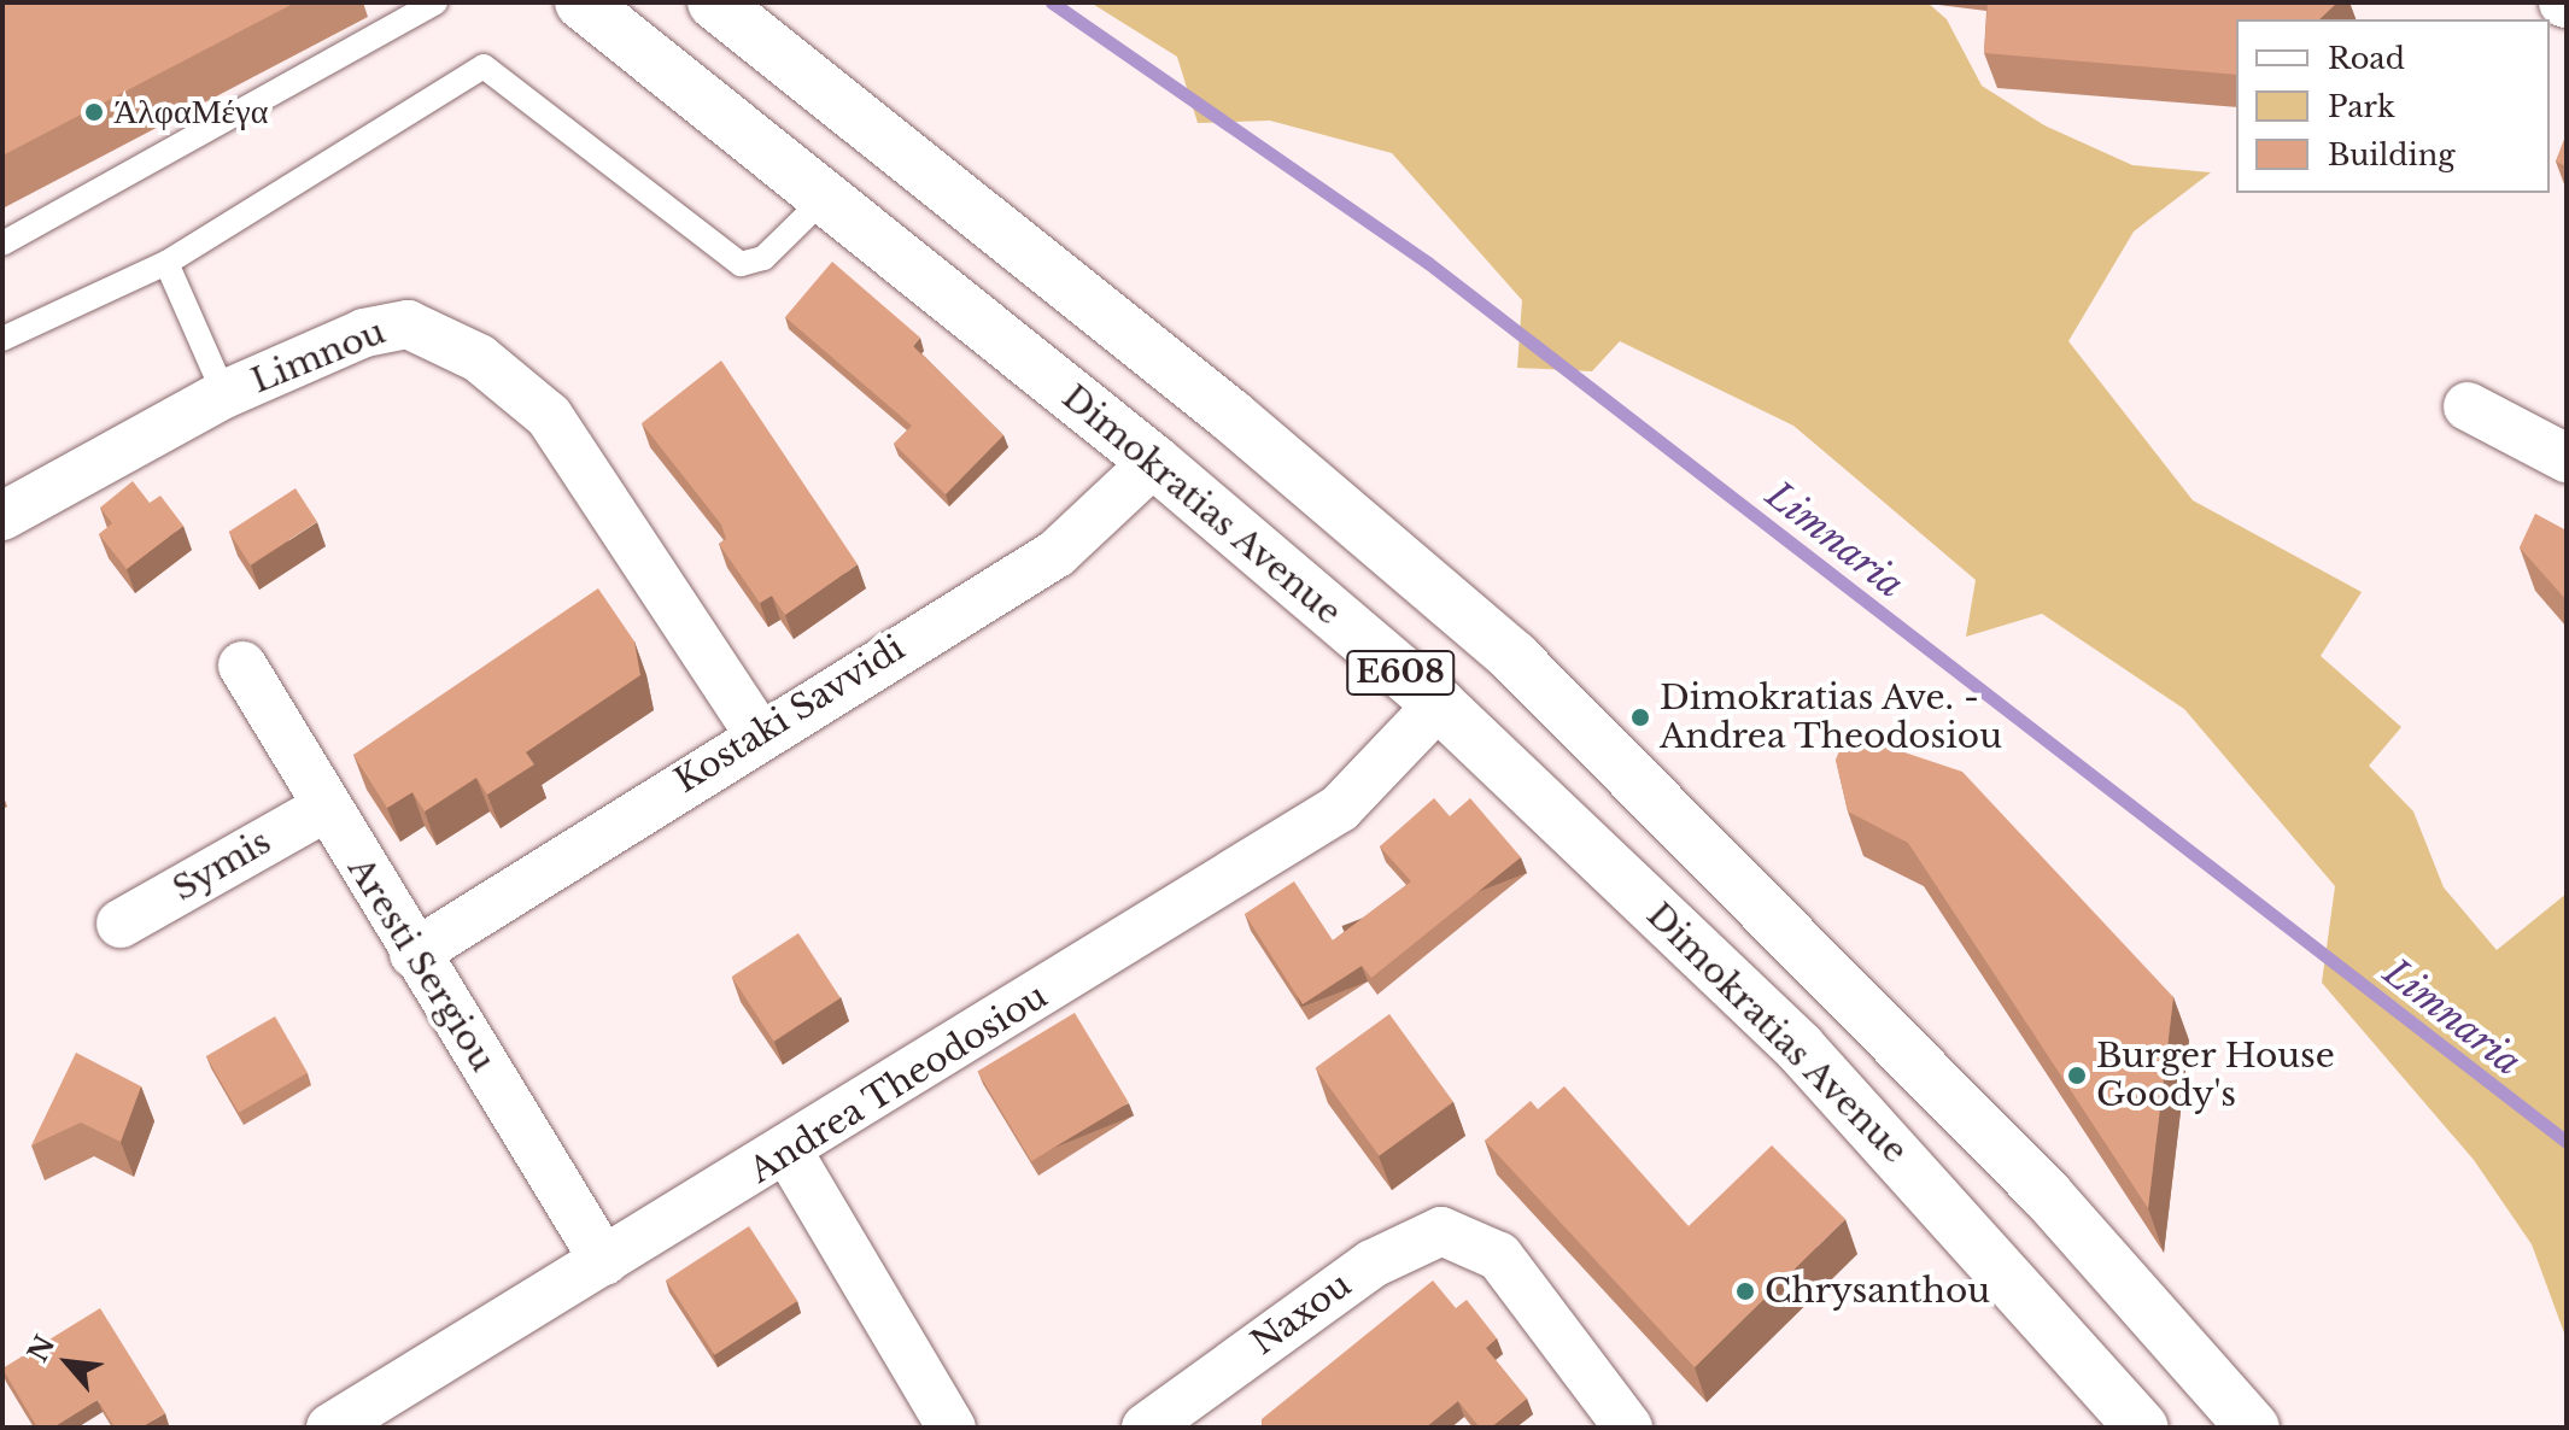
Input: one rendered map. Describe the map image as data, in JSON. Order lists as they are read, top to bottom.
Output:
{
  "streets": {
    "highway": ["Dimokratias Avenue", "E608"],
    "street": [
      "Limnou",
      "Kostaki Savvidi",
      "Symis",
      "Aresti Sergiou",
      "Andrea Theodosiou",
      "Naxou"
    ]
  },
  "crossings": [
    ["Limnou", "Kostaki Savvidi"],
    ["Dimokratias Avenue", "Kostaki Savvidi"],
    ["Dimokratias Avenue", "Andrea Theodosiou"],
    ["Kostaki Savvidi", "Aresti Sergiou"],
    ["Symis", "Aresti Sergiou"],
    ["Aresti Sergiou", "Andrea Theodosiou"]
  ],
  "water": ["Limnaria"],
  "places": [
    "ΆλφαΜέγα",
    "Dimokratias Ave. - Andrea Theodosiou",
    "Burger House Goody's",
    "Chrysanthou"
  ],
  "legend": ["Road", "Park", "Building"],
  "north": "top left"
}
